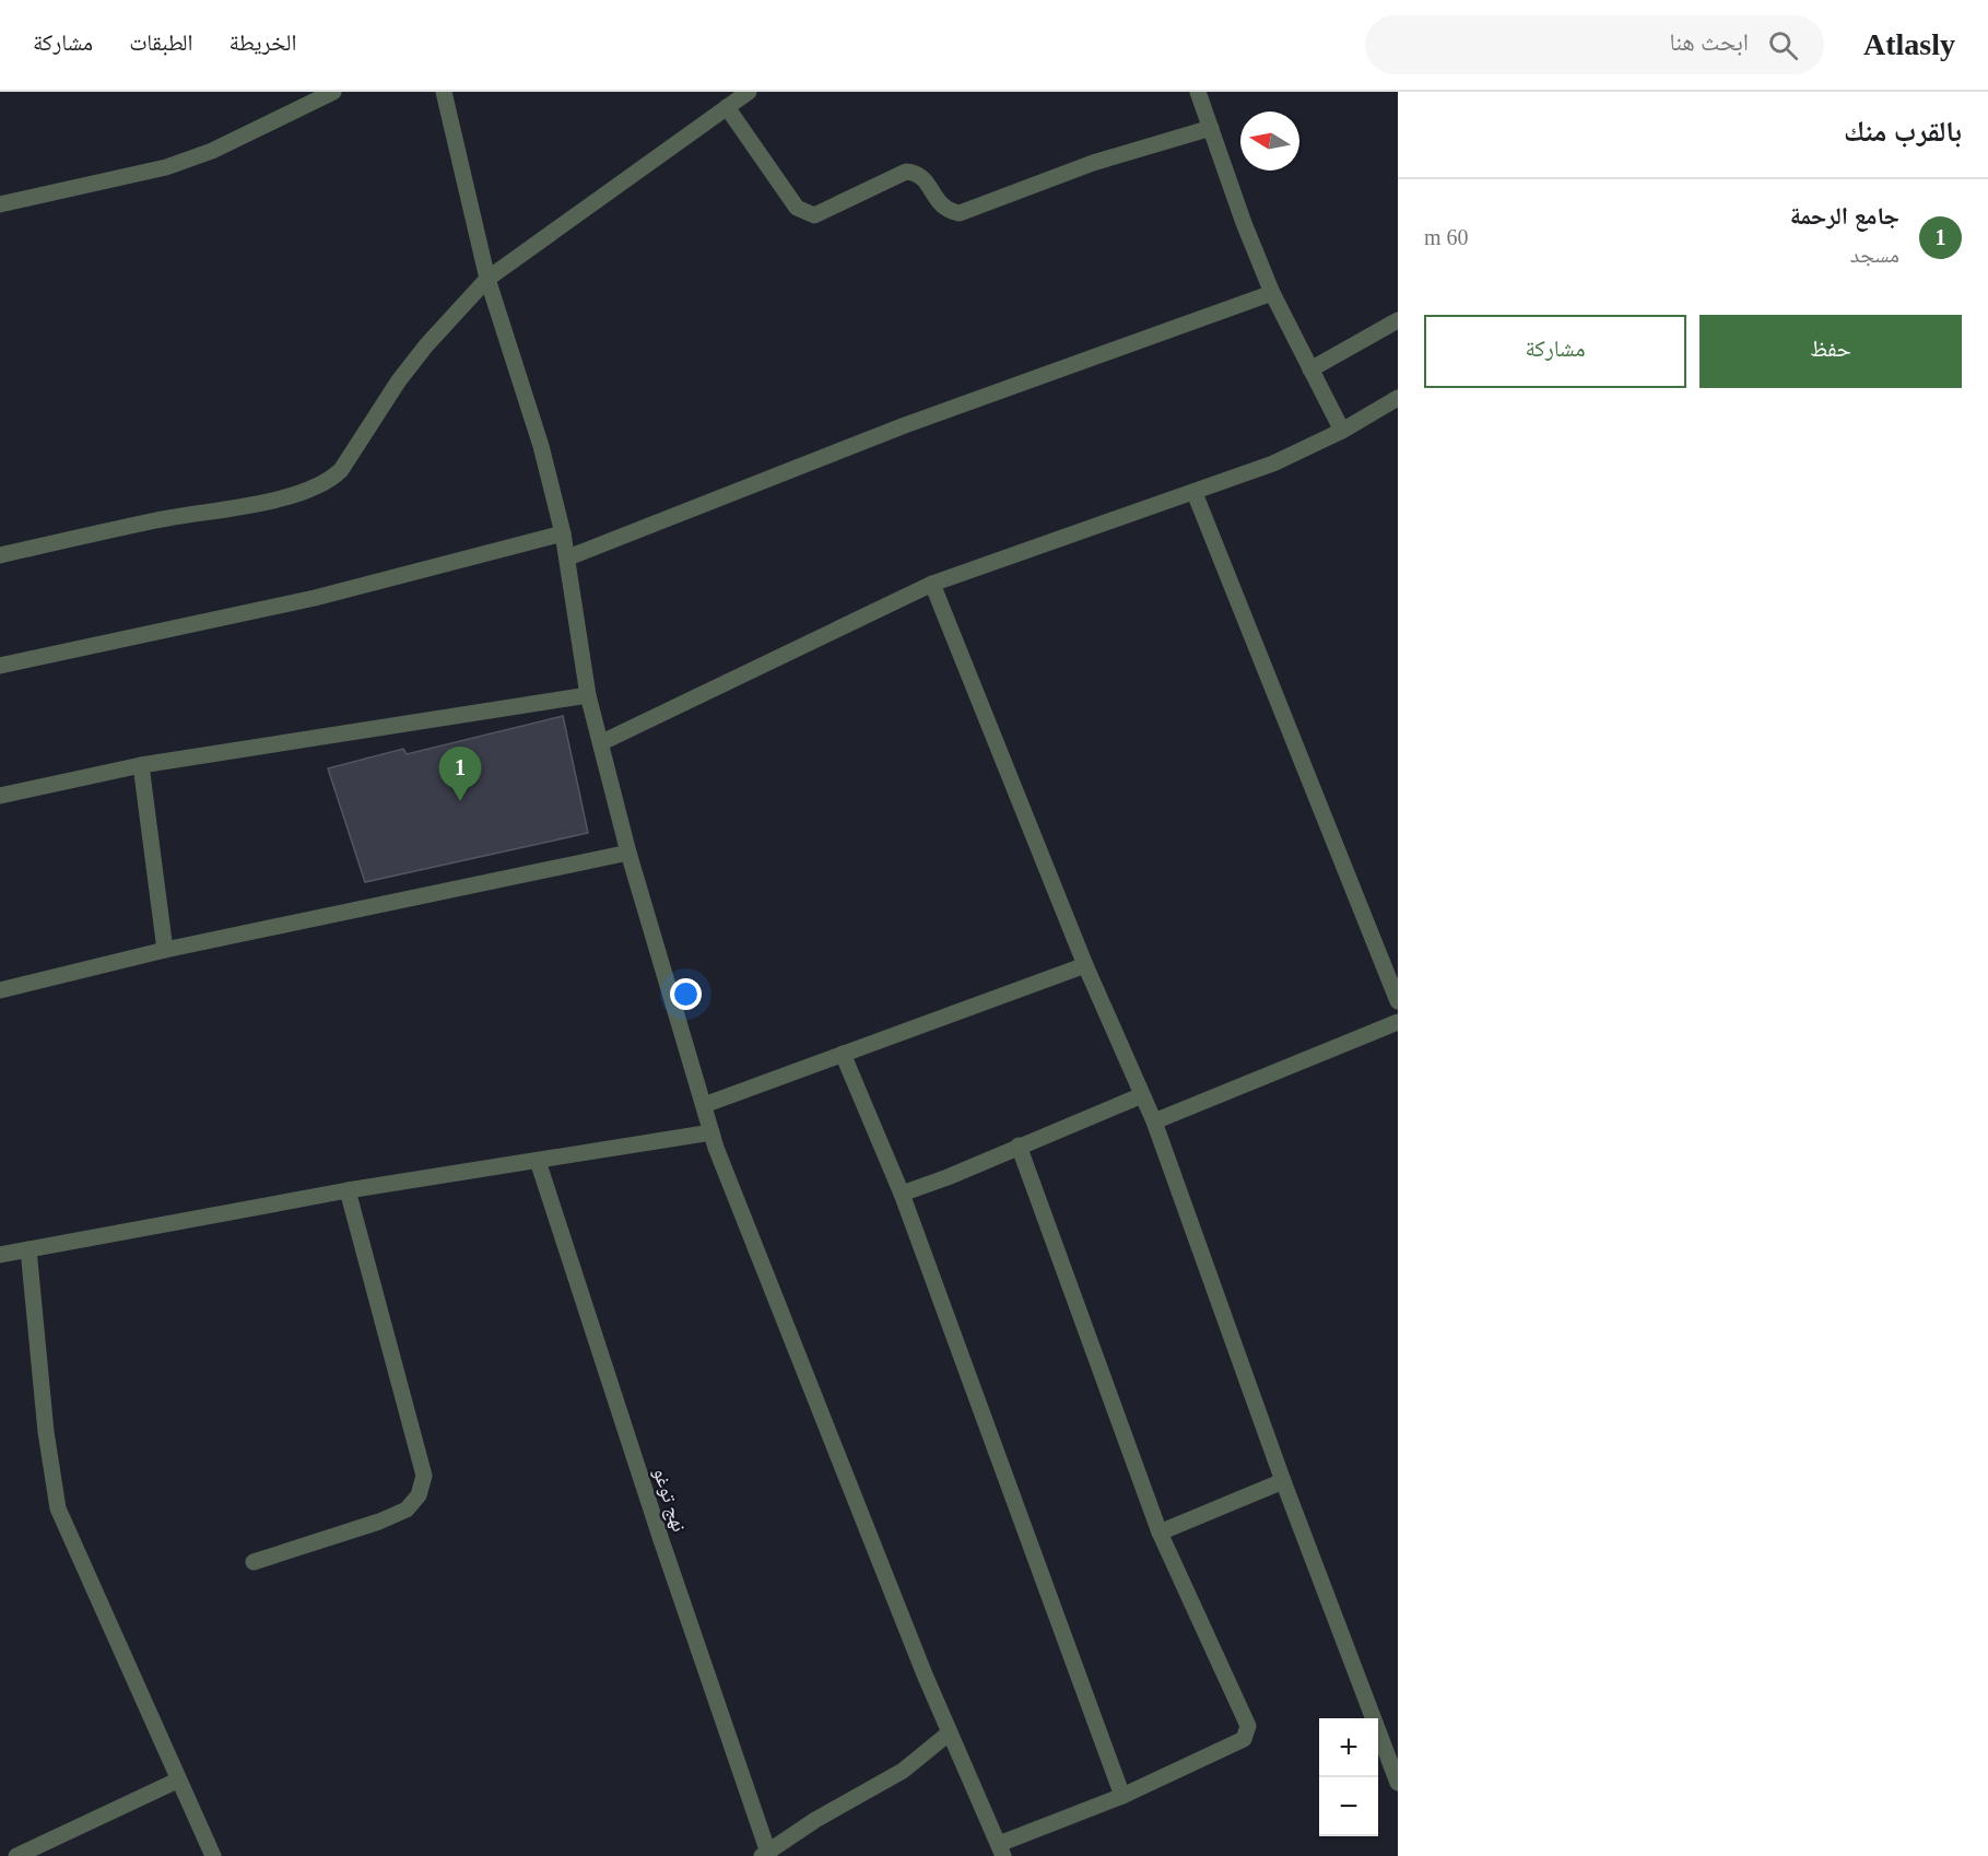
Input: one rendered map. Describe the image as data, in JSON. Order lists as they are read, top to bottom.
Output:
{
  "streets": {
    "street": ["نهج توغو"]
  },
  "north": "left",
  "page": {
    "header": "Atlasly",
    "search": "ابحث هنا",
    "nav": ["الخريطة", "الطبقات", "مشاركة"],
    "heading": "بالقرب منك",
    "list": [
      {
        "mark": "1",
        "name": "جامع الرحمة",
        "note": "مسجد",
        "value": "60 m"
      }
    ],
    "buttons": ["حفظ", "مشاركة"],
    "pins": "1",
    "map_buttons": ["+", "−"]
  }
}
